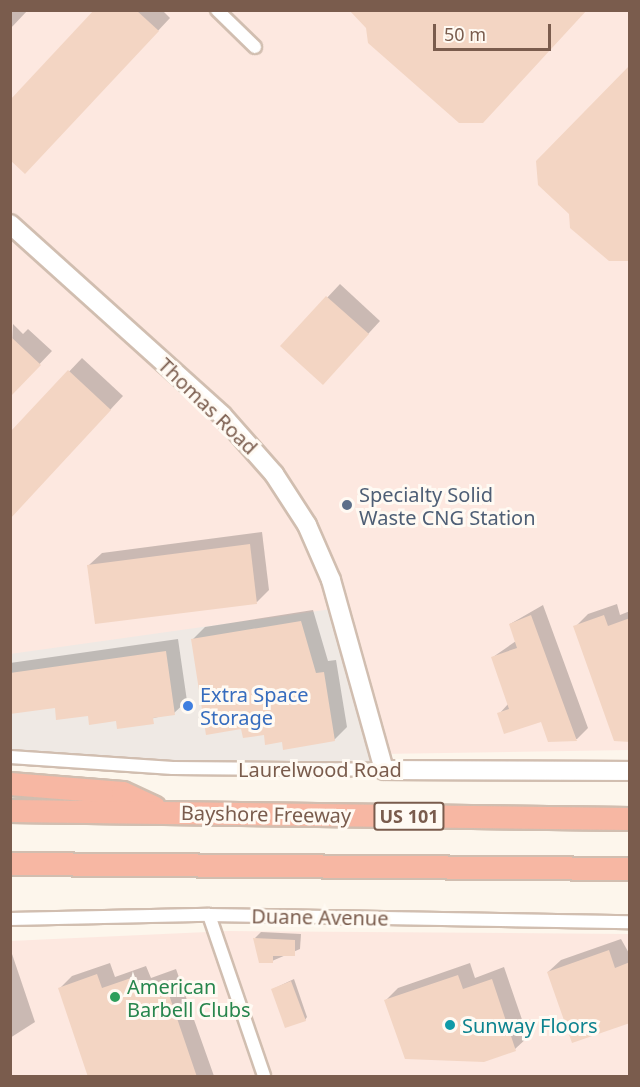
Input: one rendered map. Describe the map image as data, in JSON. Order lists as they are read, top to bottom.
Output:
{
  "streets": {
    "highway": ["Bayshore Freeway", "US 101"],
    "street": ["Thomas Road", "Laurelwood Road", "Duane Avenue"]
  },
  "crossings": [
    ["Thomas Road", "Laurelwood Road"]
  ],
  "places": [
    "Specialty Solid Waste CNG Station",
    "Extra Space Storage",
    "American Barbell Clubs",
    "Sunway Floors"
  ],
  "scale_bar": "50 m"
}
